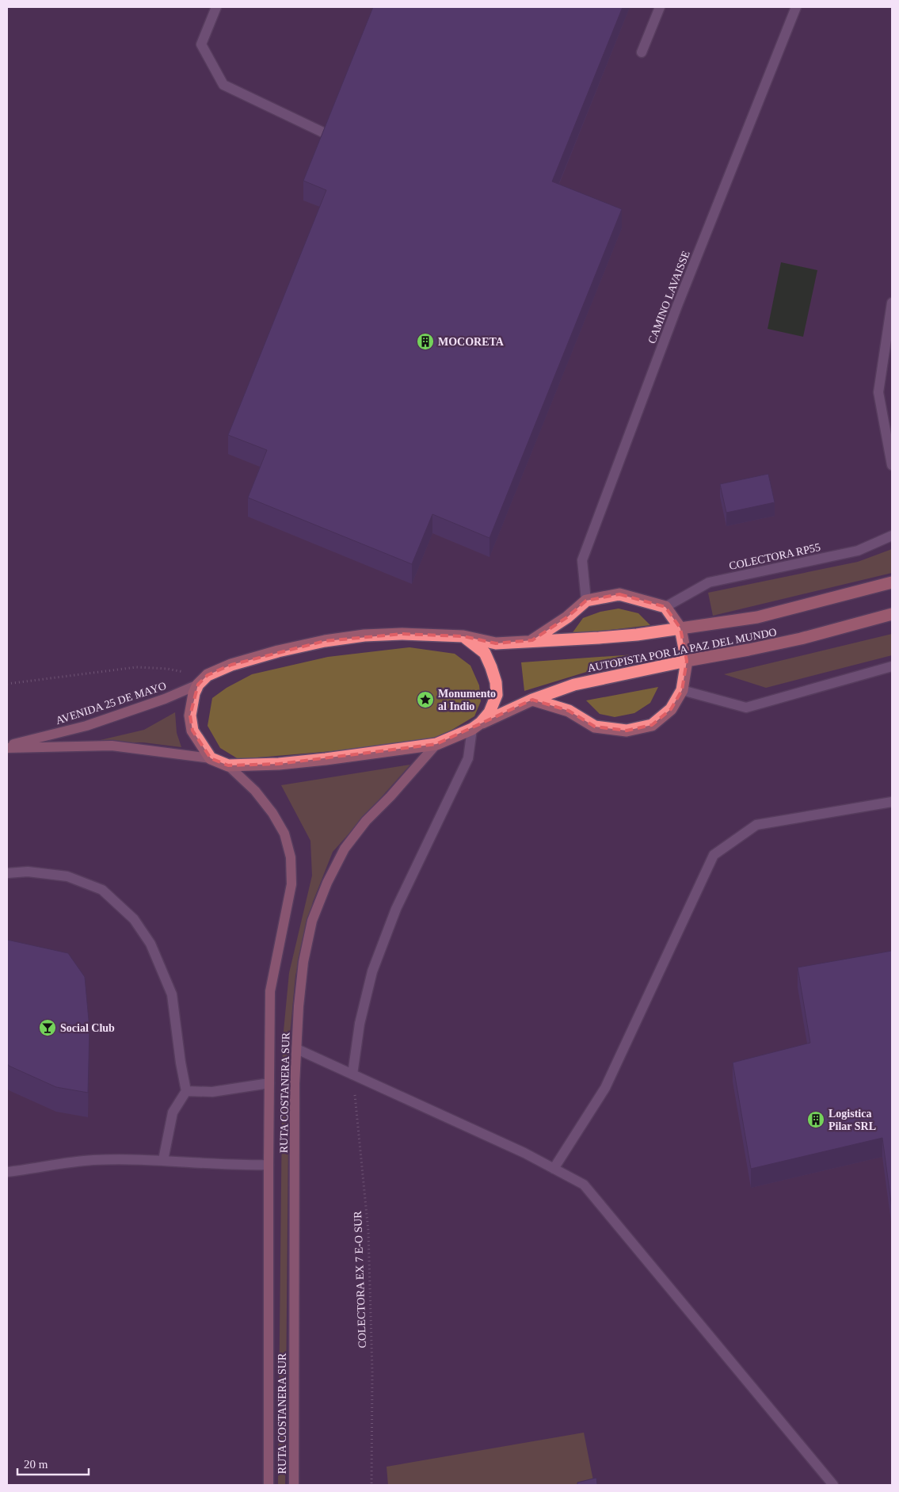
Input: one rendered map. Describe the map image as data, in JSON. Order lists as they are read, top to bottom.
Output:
{
  "streets": {
    "highway": ["AUTOPISTA POR LA PAZ DEL MUNDO"],
    "main road": ["AVENIDA 25 DE MAYO", "RUTA COSTANERA SUR"],
    "street": ["CAMINO LAVAISSE", "COLECTORA RP55"],
    "path": ["COLECTORA EX 7 E-O SUR"]
  },
  "crossings": [
    ["AUTOPISTA POR LA PAZ DEL MUNDO", "AVENIDA 25 DE MAYO"],
    ["AUTOPISTA POR LA PAZ DEL MUNDO", "RUTA COSTANERA SUR"]
  ],
  "places": {
    "building": ["MOCORETA", "Logistica Pilar SRL"],
    "place": ["Monumento al Indio"],
    "bar": ["Social Club"]
  },
  "scale_bar": "20 m"
}
